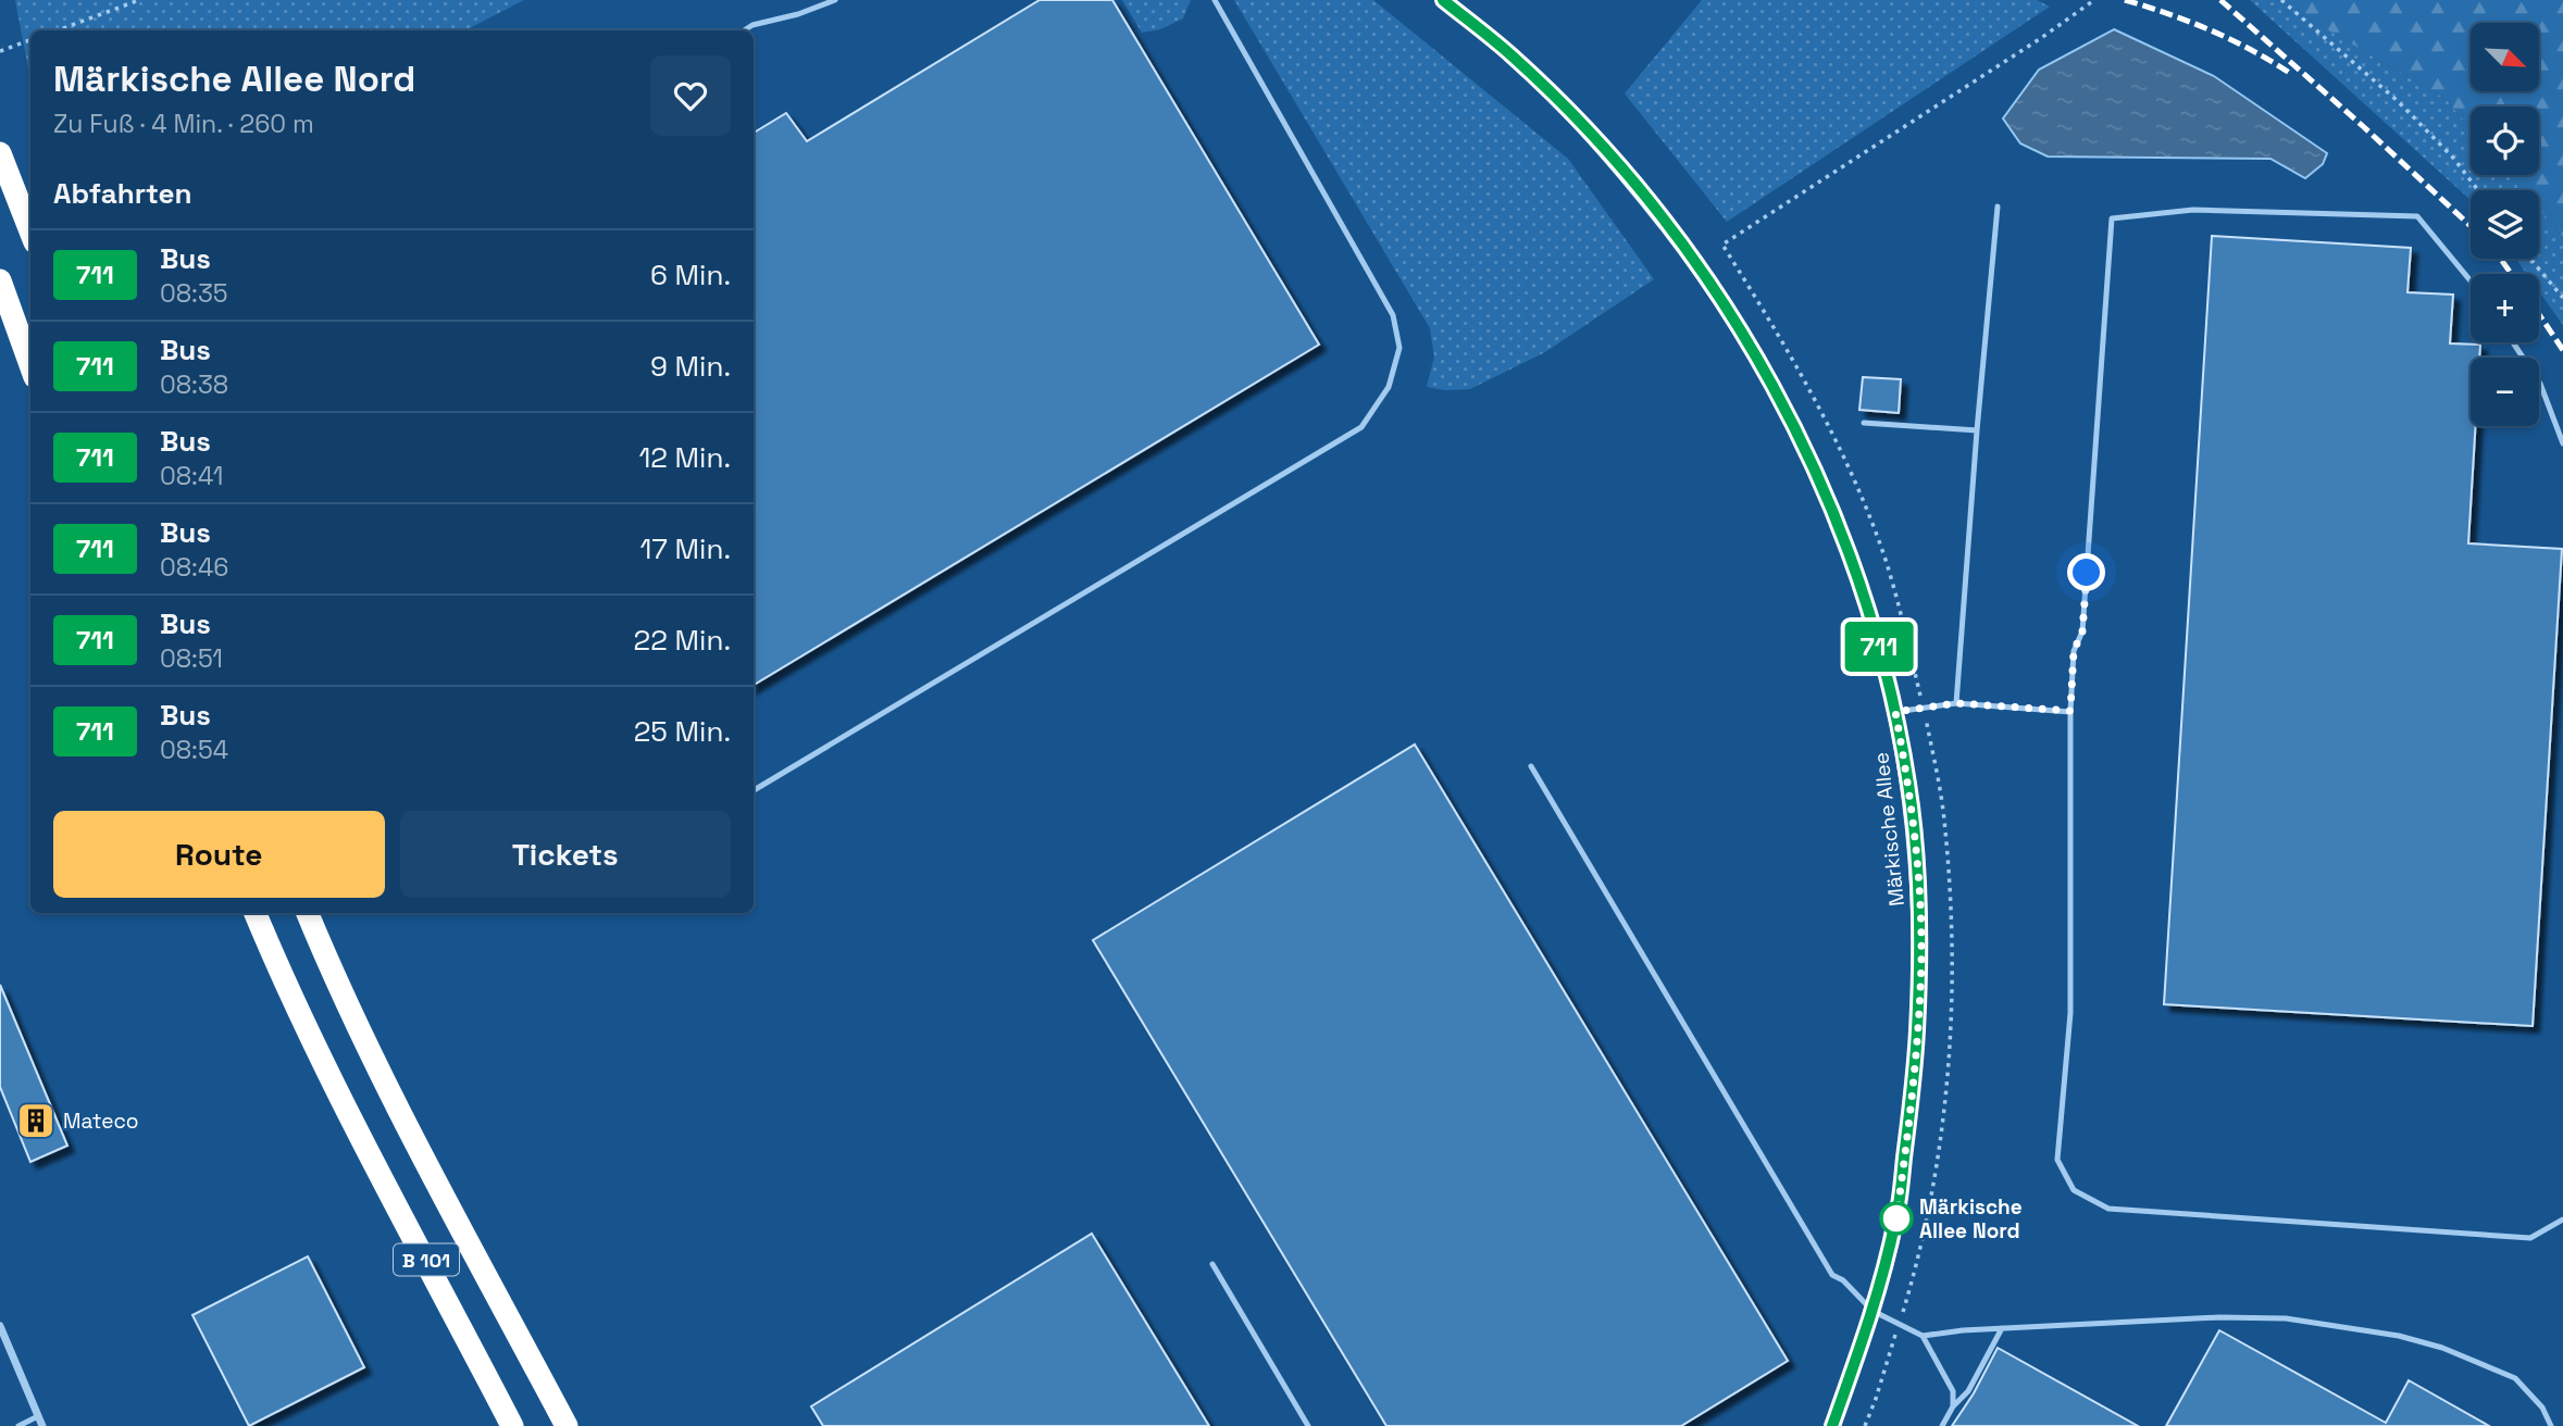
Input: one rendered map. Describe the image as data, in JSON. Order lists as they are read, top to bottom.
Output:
{
  "streets": {
    "highway": ["B 101"],
    "street": ["Märkische Allee"]
  },
  "places": {
    "building": ["Mateco"],
    "other": ["Märkische Allee Nord"]
  },
  "lines": ["bus line 711"],
  "north": "bottom right",
  "page": {
    "on_map": "711",
    "map_buttons": ["+", "−"],
    "heading": [
      ["Märkische Allee Nord", "Zu Fuß · 4 Min. · 260 m"],
      "Abfahrten"
    ],
    "list": [
      {
        "mark": "711",
        "name": "Bus",
        "note": "08:35",
        "value": "6 Min."
      },
      {
        "mark": "711",
        "name": "Bus",
        "note": "08:38",
        "value": "9 Min."
      },
      {
        "mark": "711",
        "name": "Bus",
        "note": "08:41",
        "value": "12 Min."
      },
      {
        "mark": "711",
        "name": "Bus",
        "note": "08:46",
        "value": "17 Min."
      },
      {
        "mark": "711",
        "name": "Bus",
        "note": "08:51",
        "value": "22 Min."
      },
      {
        "mark": "711",
        "name": "Bus",
        "note": "08:54",
        "value": "25 Min."
      }
    ],
    "buttons": ["Route", "Tickets"]
  }
}
